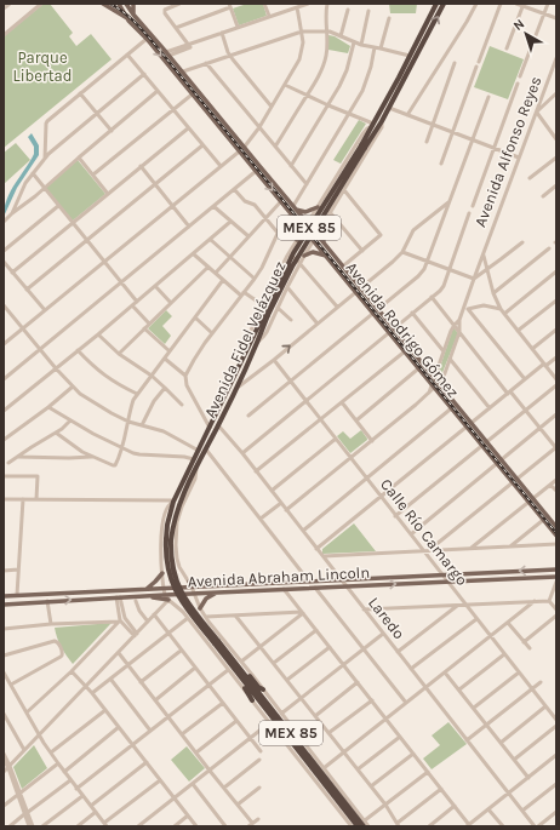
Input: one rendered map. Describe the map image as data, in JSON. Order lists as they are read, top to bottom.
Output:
{
  "streets": {
    "highway": ["MEX 85", "Avenida Fidel Velázquez"],
    "main road": ["Avenida Rodrigo Gómez", "Avenida Abraham Lincoln"],
    "street": ["Avenida Alfonso Reyes", "Calle Río Camargo", "Laredo"]
  },
  "crossings": [
    ["MEX 85", "Avenida Fidel Velázquez"],
    ["Avenida Fidel Velázquez", "Laredo"],
    ["Calle Río Camargo", "Avenida Abraham Lincoln"],
    ["Avenida Abraham Lincoln", "Laredo"]
  ],
  "parks": ["Parque Libertad"],
  "north": "top left"
}
